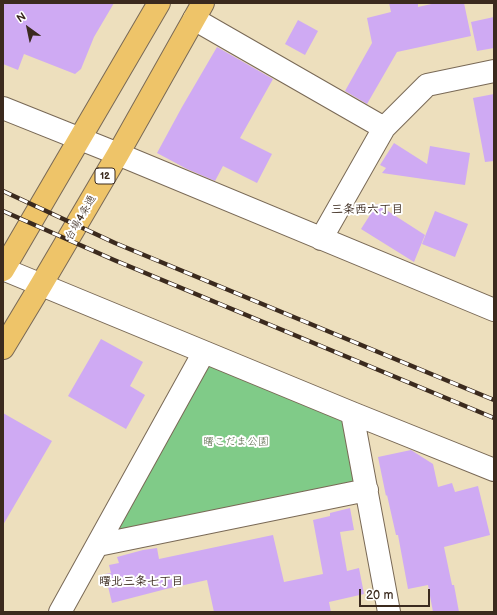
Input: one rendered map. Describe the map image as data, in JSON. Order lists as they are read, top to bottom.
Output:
{
  "streets": {
    "highway": ["12", "台場4条通"]
  },
  "districts": ["三条西六丁目", "曙北三条七丁目"],
  "parks": ["曙こだま公園"],
  "scale_bar": "20 m",
  "north": "top left"
}
